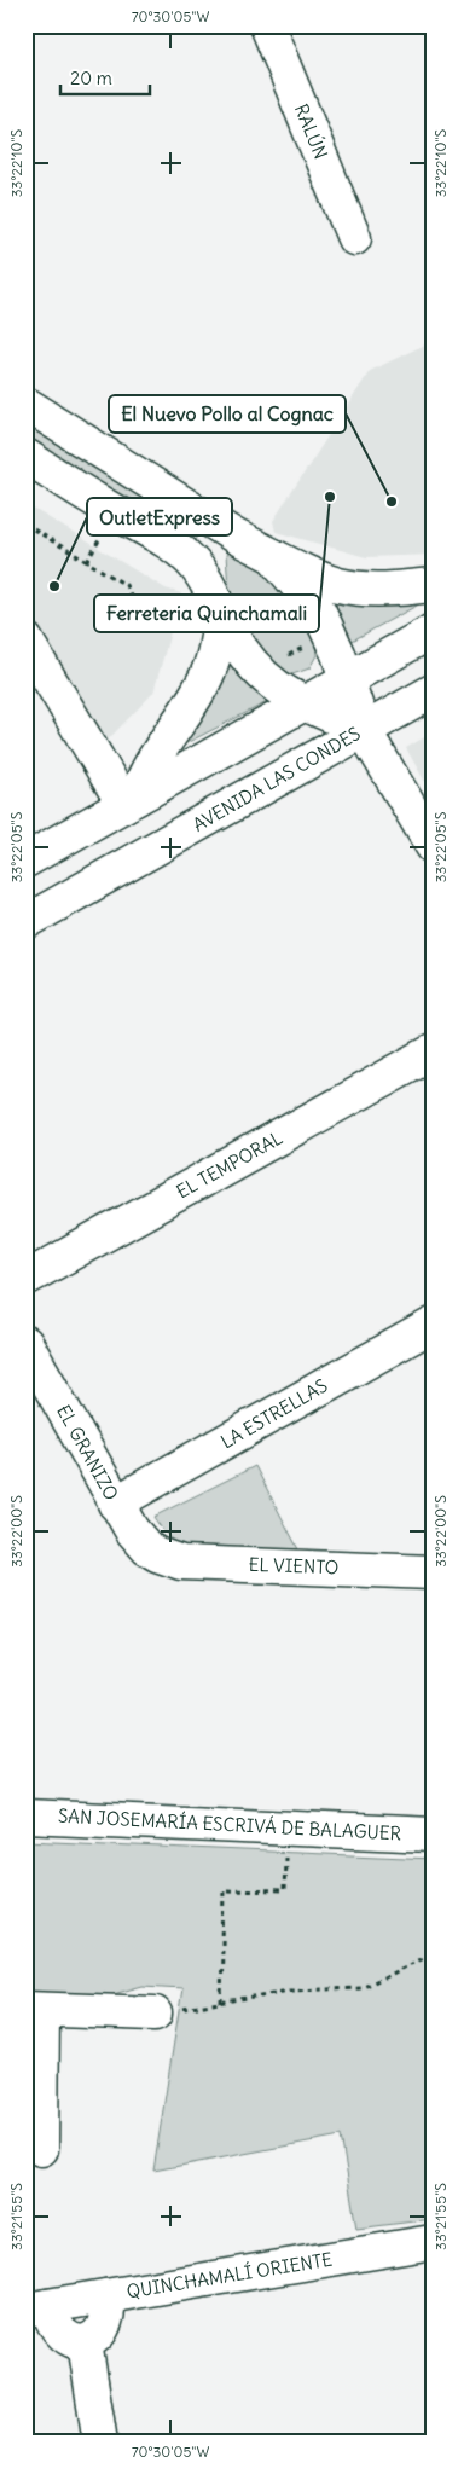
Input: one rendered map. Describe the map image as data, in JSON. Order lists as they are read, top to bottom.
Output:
{
  "streets": {
    "street": [
      "RALÚN",
      "AVENIDA LAS CONDES",
      "EL TEMPORAL",
      "LA ESTRELLAS",
      "EL GRANIZO",
      "EL VIENTO",
      "SAN JOSEMARÍA ESCRIVÁ DE BALAGUER",
      "QUINCHAMALÍ ORIENTE"
    ]
  },
  "crossings": [
    ["LA ESTRELLAS", "EL GRANIZO"],
    ["EL GRANIZO", "EL VIENTO"]
  ],
  "places": ["Ferreteria Quinchamali", "El Nuevo Pollo al Cognac", "OutletExpress"],
  "scale_bar": "20 m",
  "coordinates": [
    "70°30'05\"W",
    "33°22'10\"S",
    "33°22'05\"S",
    "33°22'00\"S",
    "33°21'55\"S"
  ]
}
